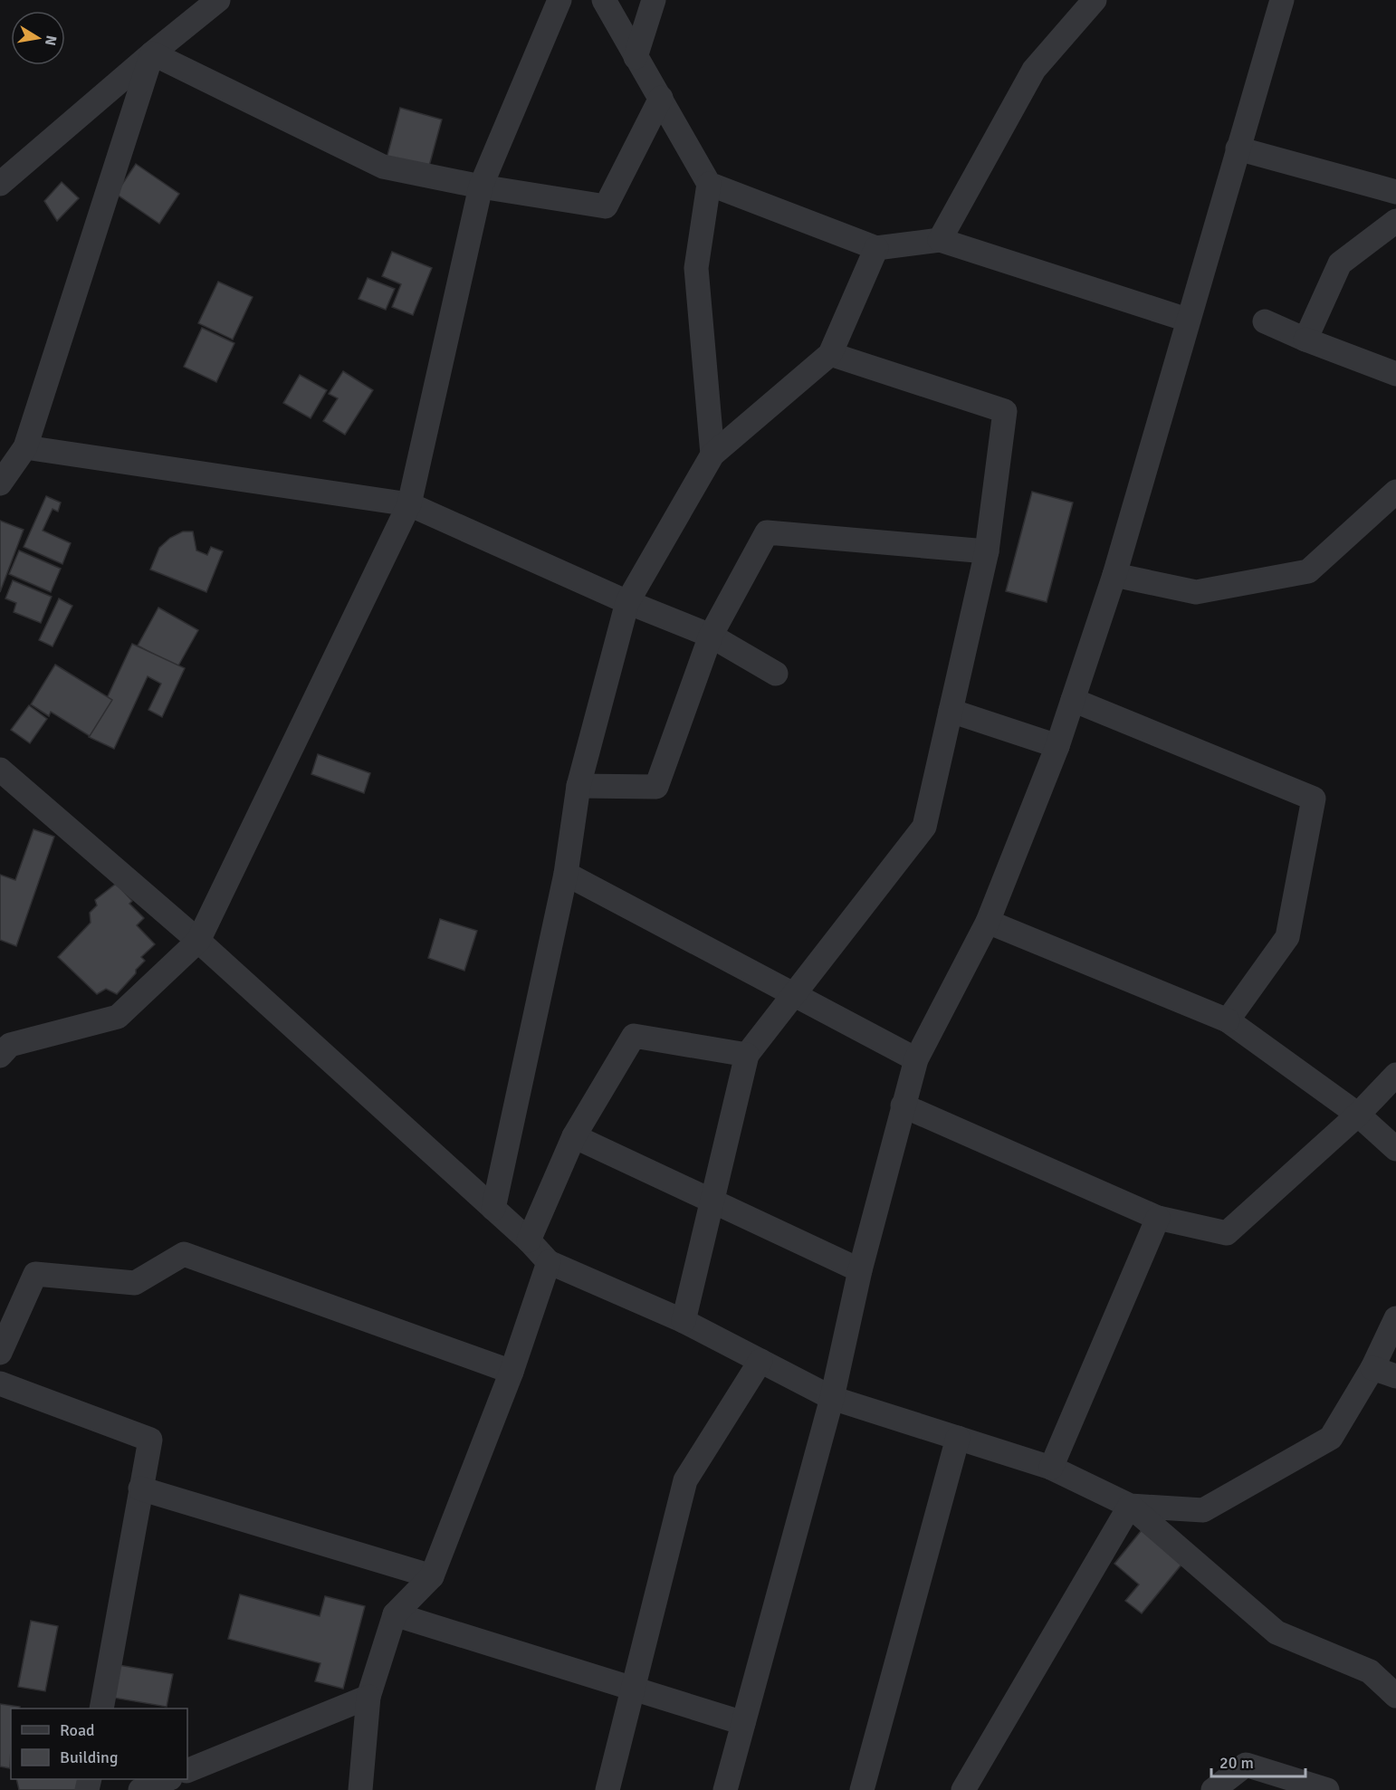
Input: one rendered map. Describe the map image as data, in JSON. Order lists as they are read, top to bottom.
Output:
{
  "legend": ["Road", "Building"],
  "scale_bar": "20 m",
  "north": "right"
}
